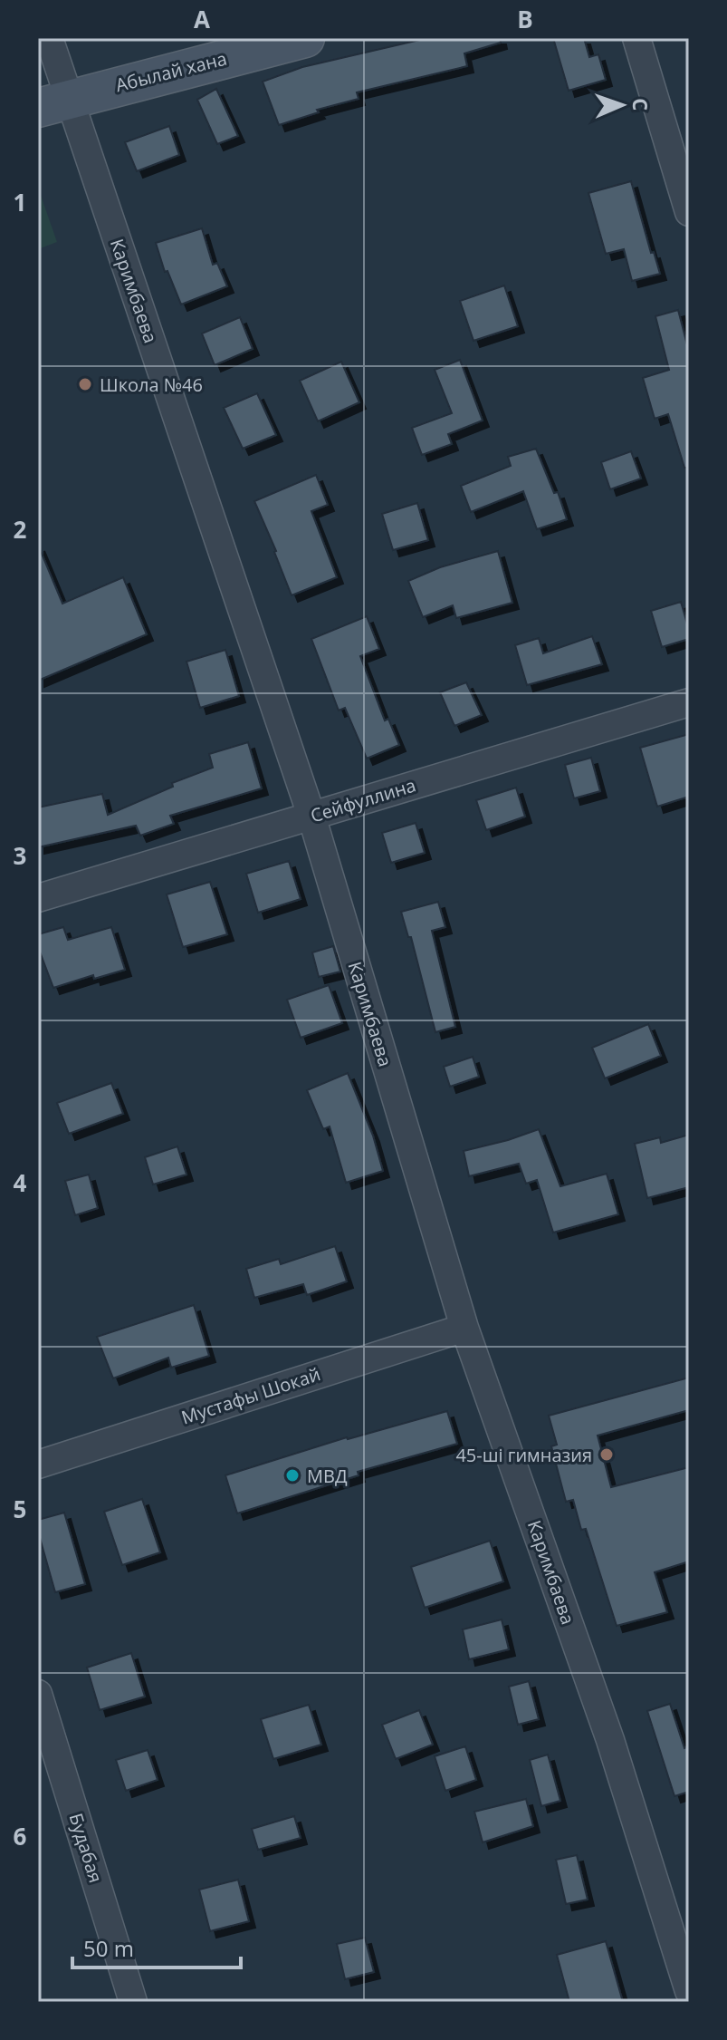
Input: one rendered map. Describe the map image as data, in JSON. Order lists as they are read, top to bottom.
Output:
{
  "streets": {
    "main road": ["Абылай хана"],
    "street": [
      "Каримбаева",
      "Сейфуллина",
      "Мустафы Шокай",
      "Будабая"
    ]
  },
  "crossings": [
    ["Абылай хана", "Каримбаева"],
    ["Каримбаева", "Сейфуллина"],
    ["Каримбаева", "Мустафы Шокай"]
  ],
  "places": ["Школа №46", "45-ші гимназия", "МВД"],
  "scale_bar": "50 m",
  "north": "right",
  "grid": {
    "columns": ["A", "B"],
    "rows": [
      "1",
      "2",
      "3",
      "4",
      "5",
      "6"
    ]
  }
}
